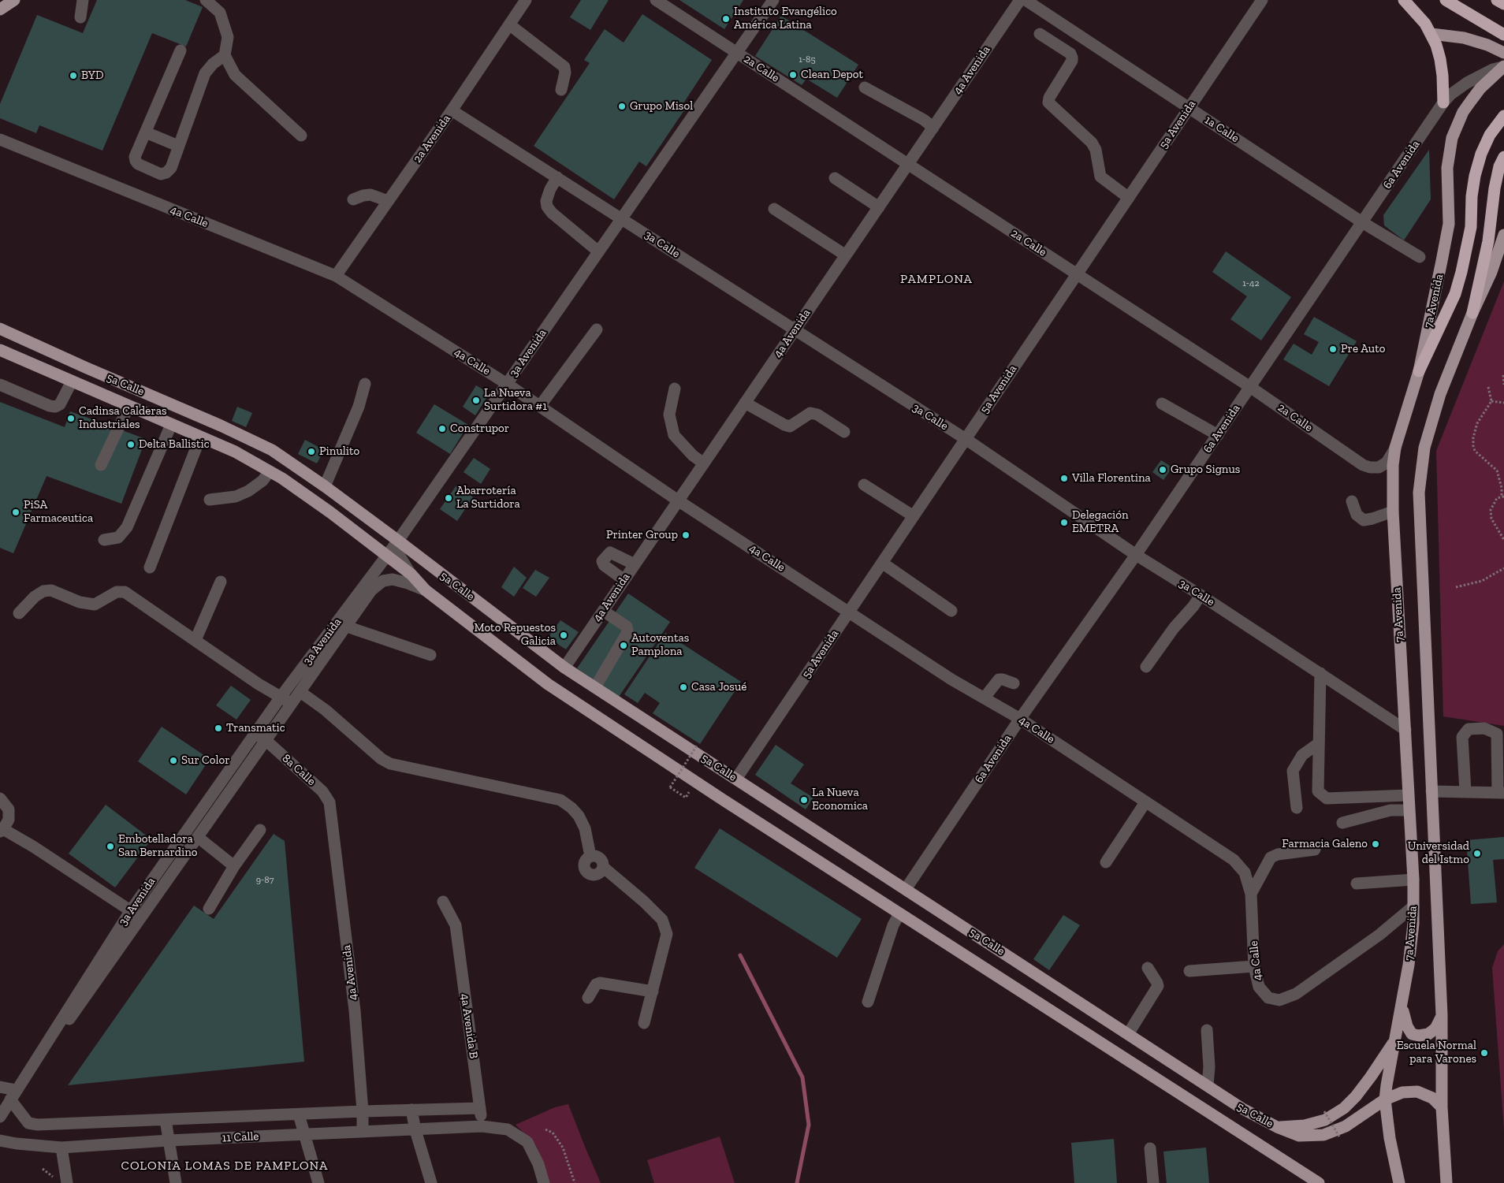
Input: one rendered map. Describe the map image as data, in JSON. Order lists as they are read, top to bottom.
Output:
{
  "streets": {
    "main road": ["7a Avenida", "5a Calle"],
    "street": [
      "2a Calle",
      "4a Avenida",
      "5a Avenida",
      "1a Calle",
      "2a Avenida",
      "6a Avenida",
      "4a Calle",
      "3a Calle",
      "3a Avenida",
      "8a Calle",
      "4a Avenida B",
      "11 Calle"
    ]
  },
  "crossings": [
    ["2a Calle", "4a Avenida"],
    ["2a Calle", "5a Avenida"],
    ["2a Calle", "6a Avenida"],
    ["2a Calle", "7a Avenida"],
    ["2a Calle", "3a Avenida"],
    ["4a Avenida", "4a Calle"],
    ["4a Avenida", "3a Calle"],
    ["4a Avenida", "5a Calle"],
    ["4a Avenida", "8a Calle"],
    ["4a Avenida", "11 Calle"],
    ["5a Avenida", "1a Calle"],
    ["5a Avenida", "4a Calle"],
    ["5a Avenida", "3a Calle"],
    ["5a Avenida", "5a Calle"],
    ["1a Calle", "6a Avenida"],
    ["2a Avenida", "4a Calle"],
    ["2a Avenida", "3a Calle"],
    ["6a Avenida", "4a Calle"],
    ["6a Avenida", "3a Calle"],
    ["6a Avenida", "7a Avenida"],
    ["6a Avenida", "5a Calle"],
    ["4a Calle", "7a Avenida"],
    ["4a Calle", "3a Avenida"],
    ["3a Calle", "7a Avenida"],
    ["3a Calle", "3a Avenida"],
    ["7a Avenida", "5a Calle"],
    ["3a Avenida", "5a Calle"],
    ["3a Avenida", "8a Calle"],
    ["4a Avenida B", "11 Calle"]
  ],
  "districts": ["PAMPLONA", "COLONIA LOMAS DE PAMPLONA"],
  "places": [
    "Instituto Evangélico América Latina",
    "Clean Depot",
    "BYD",
    "Grupo Misol",
    "Pre Auto",
    "La Nueva Surtidora #1",
    "Cadinsa Calderas Industriales",
    "Construpor",
    "Delta Ballistic",
    "Pinulito",
    "Grupo Signus",
    "Villa Florentina",
    "Abarrotería La Surtidora",
    "PiSA Farmaceutica",
    "Delegación EMETRA",
    "Printer Group",
    "Moto Repuestos Galicia",
    "Autoventas Pamplona",
    "Casa Josué",
    "Transmatic",
    "Sur Color",
    "La Nueva Economica",
    "Farmacia Galeno",
    "Embotelladora San Bernardino",
    "Universidad del Istmo",
    "Escuela Normal para Varones"
  ],
  "house_numbers": ["1-85", "1-42", "9-87"]
}
